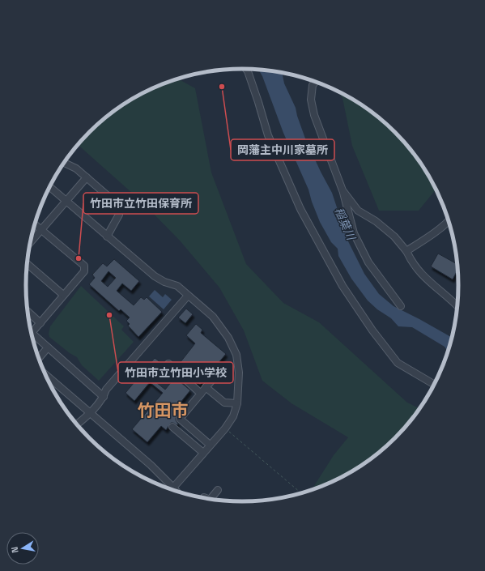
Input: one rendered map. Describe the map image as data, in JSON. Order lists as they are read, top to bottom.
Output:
{
  "districts": ["竹田市"],
  "water": ["稲葉川"],
  "places": ["岡藩主中川家墓所", "竹田市立竹田保育所", "竹田市立竹田小学校"],
  "north": "left"
}
